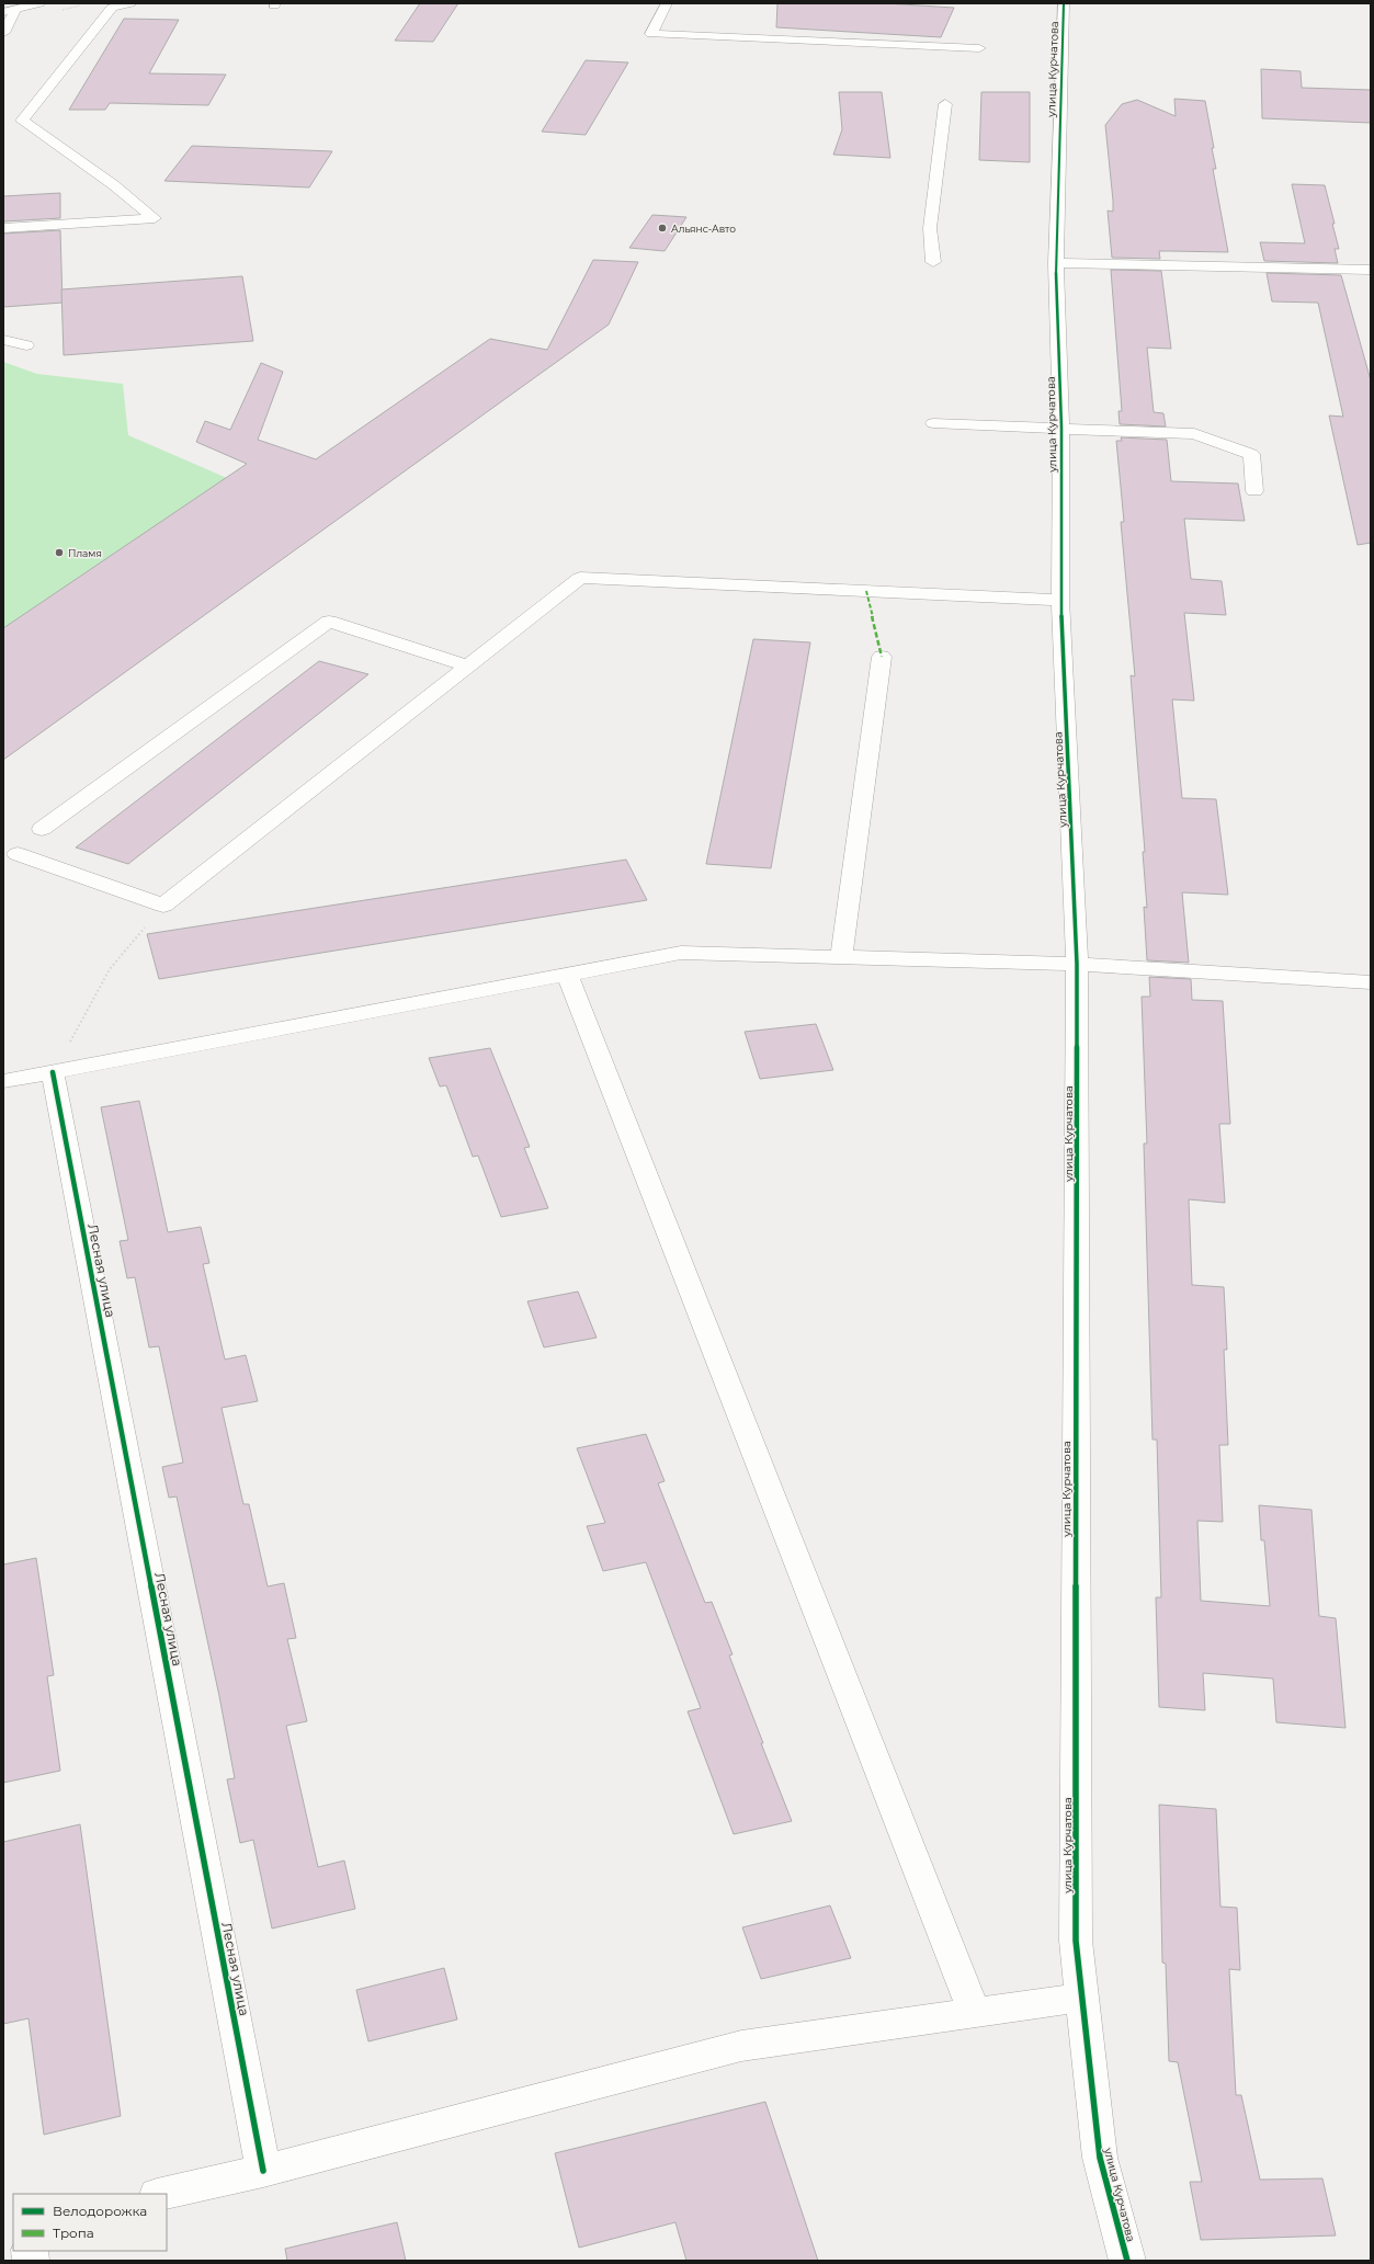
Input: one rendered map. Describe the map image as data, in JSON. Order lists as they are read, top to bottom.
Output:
{
  "streets": {
    "street": ["улица Курчатова", "Лесная улица"]
  },
  "places": ["Альянс-Авто", "Пламя"],
  "legend": ["Велодорожка", "Тропа"]
}
